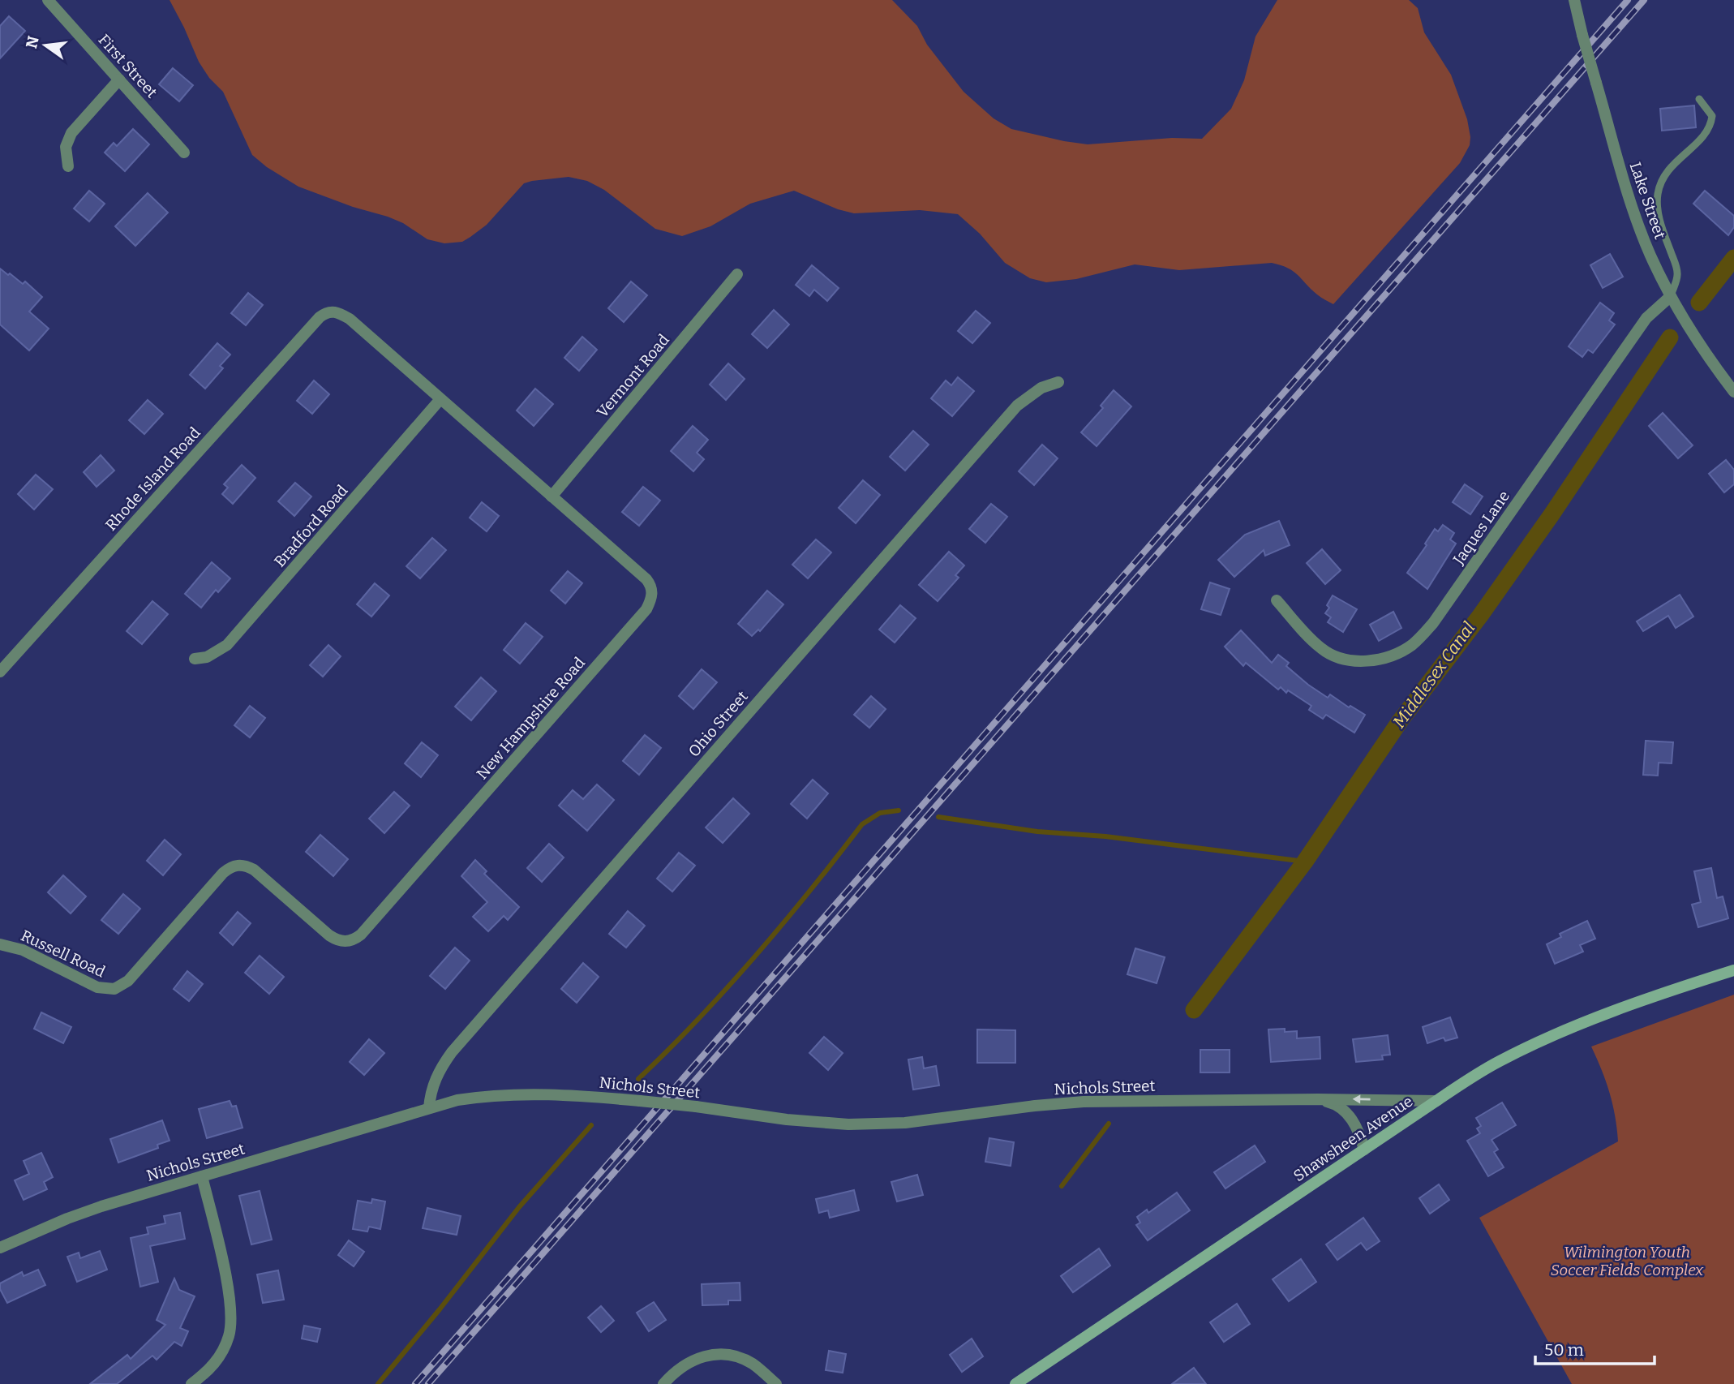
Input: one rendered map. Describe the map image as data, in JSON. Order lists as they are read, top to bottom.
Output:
{
  "streets": {
    "main road": ["Shawsheen Avenue"],
    "street": [
      "First Street",
      "Lake Street",
      "Vermont Road",
      "Rhode Island Road",
      "Bradford Road",
      "Jaques Lane",
      "New Hampshire Road",
      "Ohio Street",
      "Russell Road",
      "Nichols Street"
    ]
  },
  "crossings": [
    ["Lake Street", "Jaques Lane"],
    ["Vermont Road", "New Hampshire Road"],
    ["Rhode Island Road", "New Hampshire Road"],
    ["Bradford Road", "New Hampshire Road"],
    ["New Hampshire Road", "Russell Road"],
    ["Ohio Street", "Nichols Street"],
    ["Nichols Street", "Shawsheen Avenue"]
  ],
  "water": ["Middlesex Canal"],
  "parks": ["Wilmington Youth Soccer Fields Complex"],
  "scale_bar": "50 m",
  "north": "left"
}
